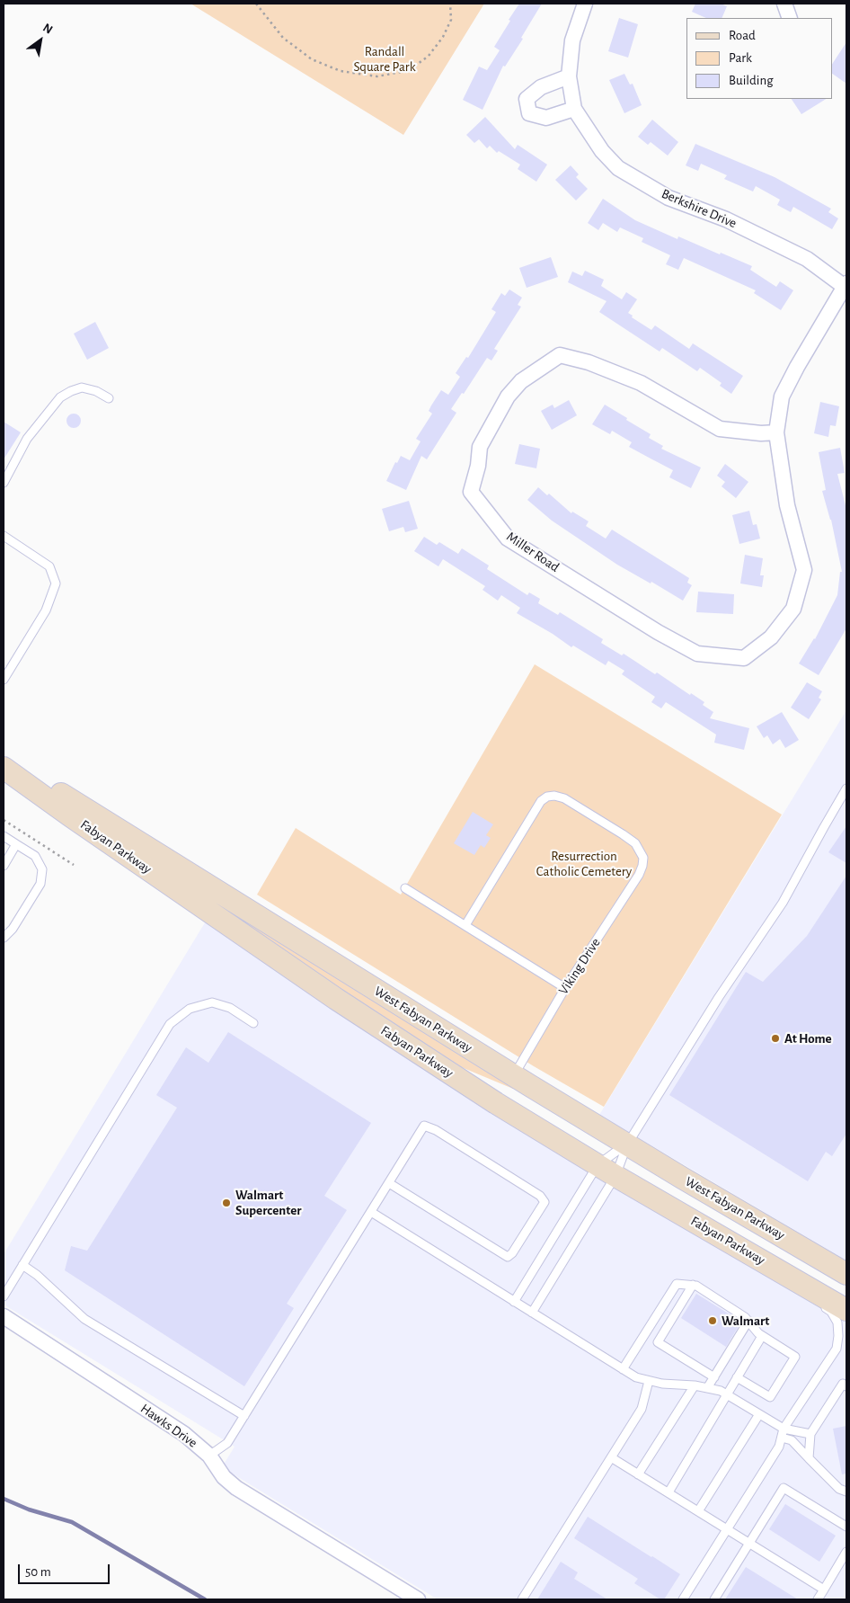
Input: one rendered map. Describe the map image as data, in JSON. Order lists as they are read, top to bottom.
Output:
{
  "streets": {
    "main road": ["Fabyan Parkway", "West Fabyan Parkway"],
    "street": ["Berkshire Drive", "Miller Road", "Hawks Drive"],
    "lane": ["Viking Drive"]
  },
  "crossings": [
    ["Berkshire Drive", "Miller Road"],
    ["Viking Drive", "West Fabyan Parkway"]
  ],
  "parks": ["Randall Square Park", "Resurrection Catholic Cemetery"],
  "places": ["At Home", "Walmart Supercenter", "Walmart"],
  "legend": ["Road", "Park", "Building"],
  "scale_bar": "50 m",
  "north": "top right"
}
